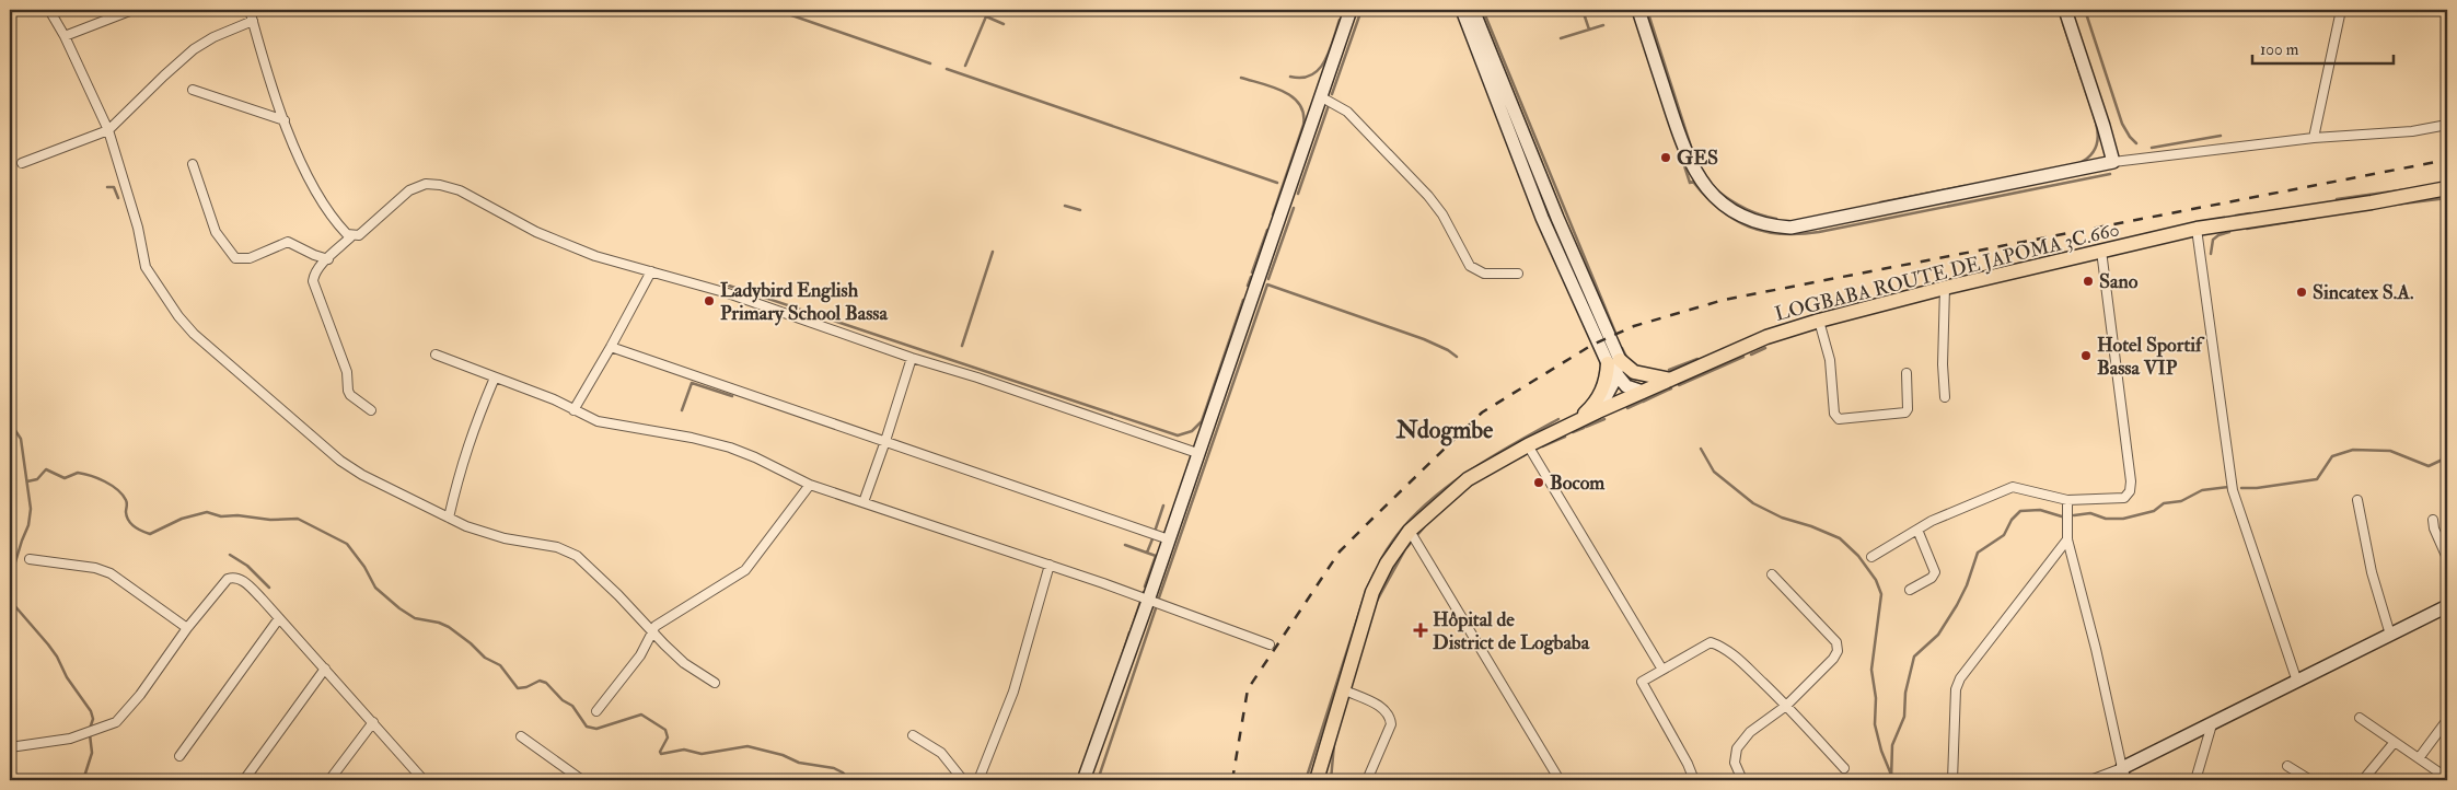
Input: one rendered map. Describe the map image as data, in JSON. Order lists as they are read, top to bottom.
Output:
{
  "streets": {
    "main road": ["LOGBABA ROUTE DE JAPOMA 3C.660"]
  },
  "districts": ["Ndogmbe"],
  "places": {
    "other": [
      "GES",
      "Sano",
      "Sincatex S.A.",
      "Ladybird English Primary School Bassa",
      "Hotel Sportif Bassa VIP",
      "Bocom"
    ],
    "health": ["Hôpital de District de Logbaba"]
  },
  "scale_bar": "100 m"
}
